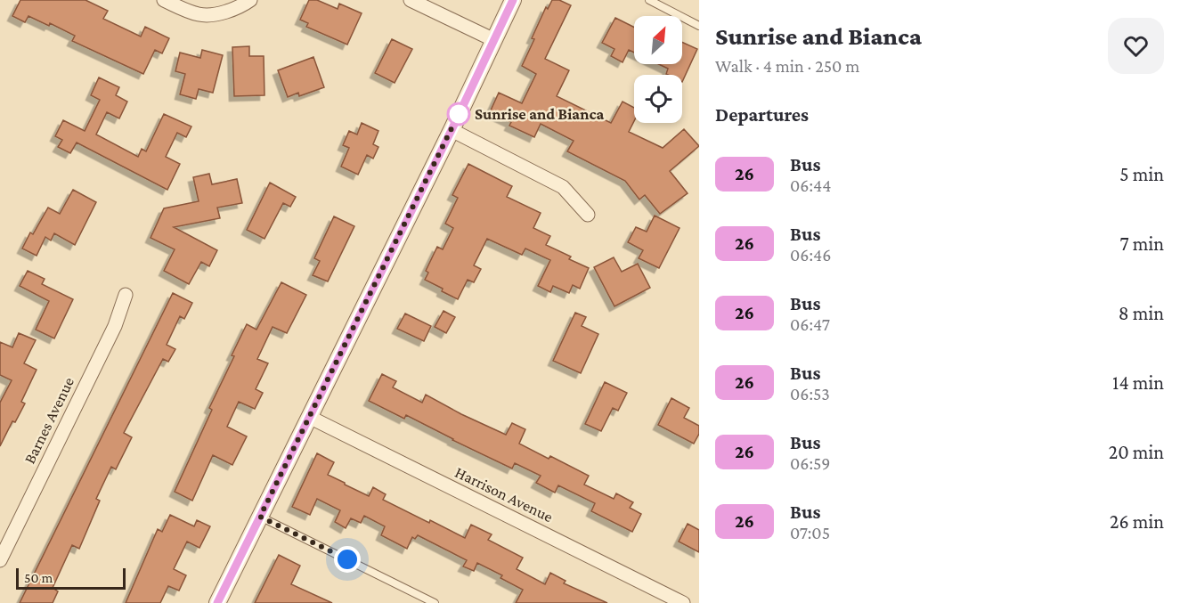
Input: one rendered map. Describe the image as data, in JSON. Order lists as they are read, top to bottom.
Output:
{
  "streets": {
    "street": ["Barnes Avenue", "Harrison Avenue"]
  },
  "places": ["Sunrise and Bianca"],
  "lines": ["bus line 26"],
  "scale_bar": "50 m",
  "north": "top right",
  "page": {
    "heading": [
      ["Sunrise and Bianca", "Walk · 4 min · 250 m"],
      "Departures"
    ],
    "list": [
      {
        "mark": "26",
        "name": "Bus",
        "note": "06:44",
        "value": "5 min"
      },
      {
        "mark": "26",
        "name": "Bus",
        "note": "06:46",
        "value": "7 min"
      },
      {
        "mark": "26",
        "name": "Bus",
        "note": "06:47",
        "value": "8 min"
      },
      {
        "mark": "26",
        "name": "Bus",
        "note": "06:53",
        "value": "14 min"
      },
      {
        "mark": "26",
        "name": "Bus",
        "note": "06:59",
        "value": "20 min"
      },
      {
        "mark": "26",
        "name": "Bus",
        "note": "07:05",
        "value": "26 min"
      }
    ],
    "scale": "50 m"
  }
}
